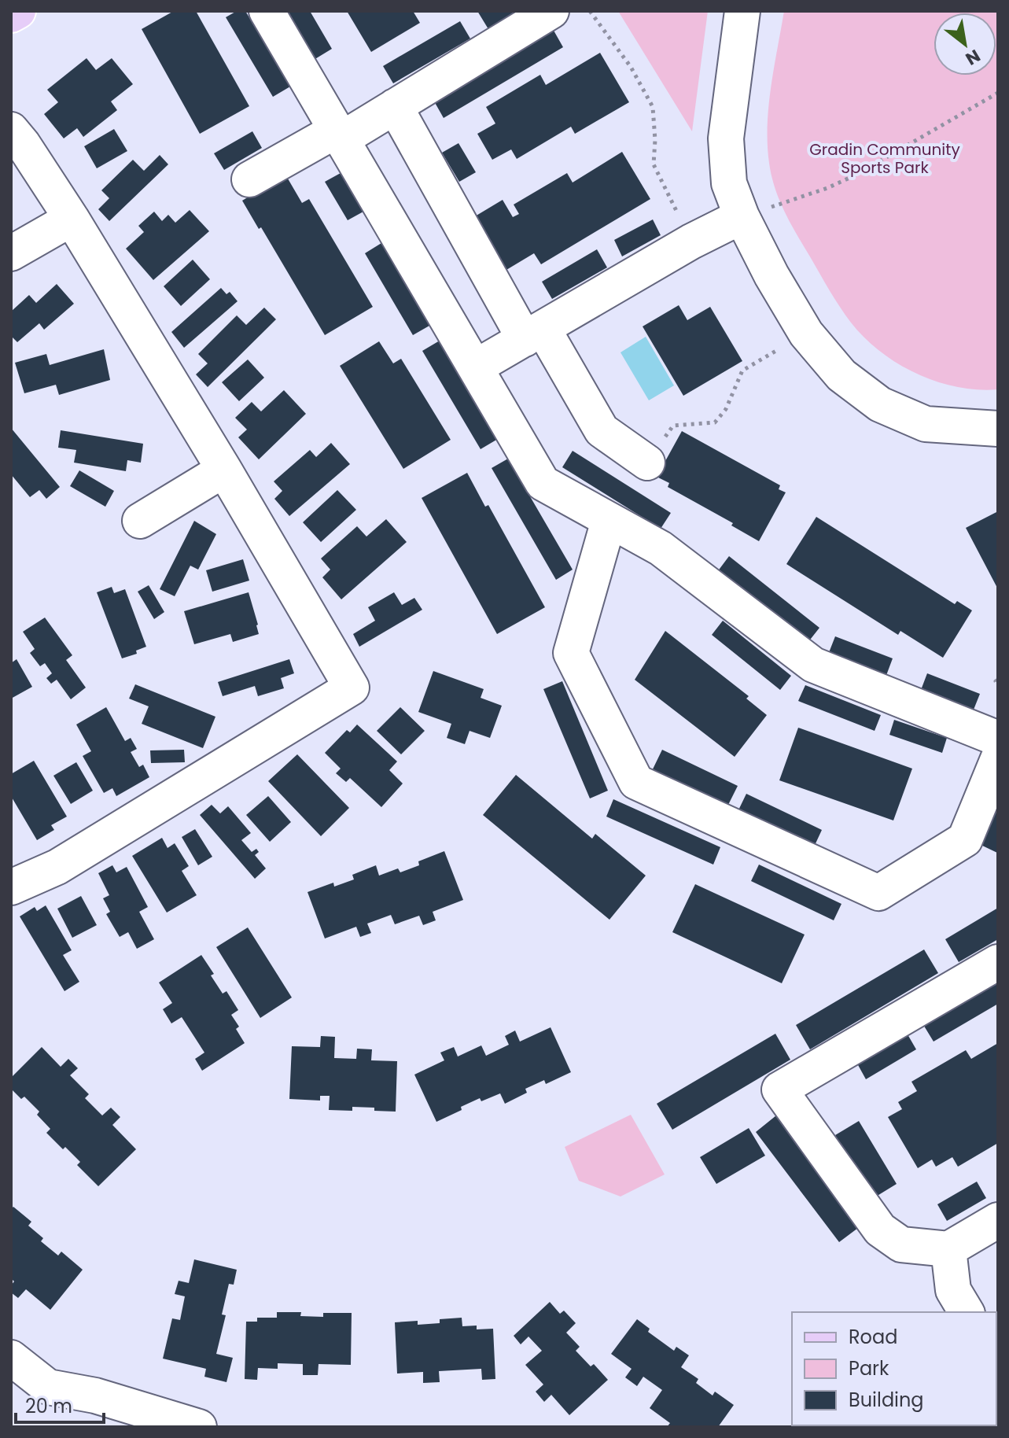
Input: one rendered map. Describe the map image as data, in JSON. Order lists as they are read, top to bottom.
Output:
{
  "parks": ["Gradin Community Sports Park"],
  "legend": ["Road", "Park", "Building"],
  "scale_bar": "20 m",
  "north": "bottom right"
}
